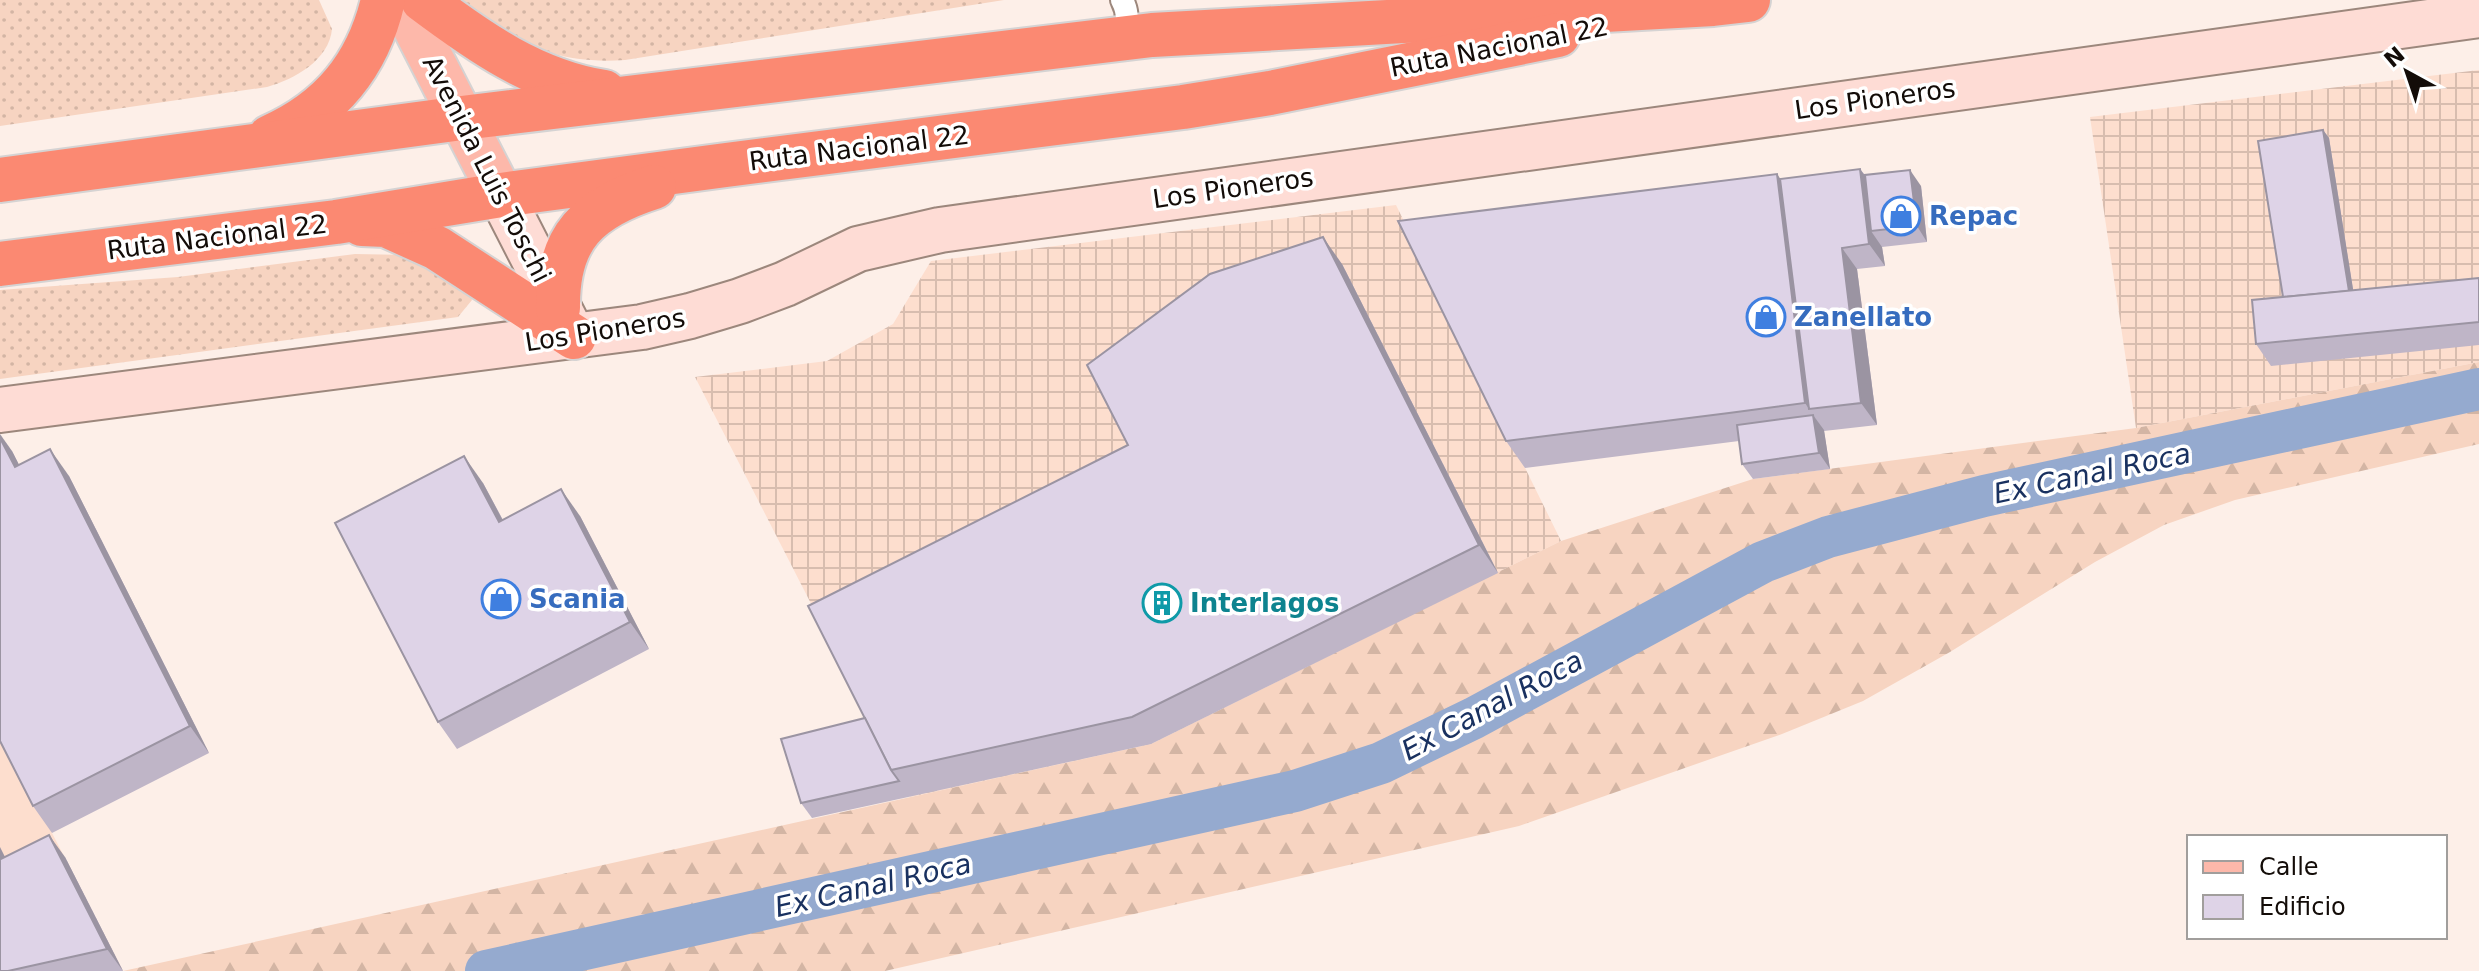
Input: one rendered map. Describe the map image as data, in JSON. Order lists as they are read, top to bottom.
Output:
{
  "streets": {
    "highway": ["Ruta Nacional 22"],
    "main road": ["Avenida Luis Toschi"],
    "street": ["Los Pioneros"]
  },
  "crossings": [
    ["Ruta Nacional 22", "Avenida Luis Toschi"],
    ["Los Pioneros", "Avenida Luis Toschi"]
  ],
  "water": ["Ex Canal Roca"],
  "places": {
    "shop": ["Repac", "Zanellato", "Scania"],
    "building": ["Interlagos"]
  },
  "legend": ["Calle", "Edificio"],
  "north": "top left"
}
